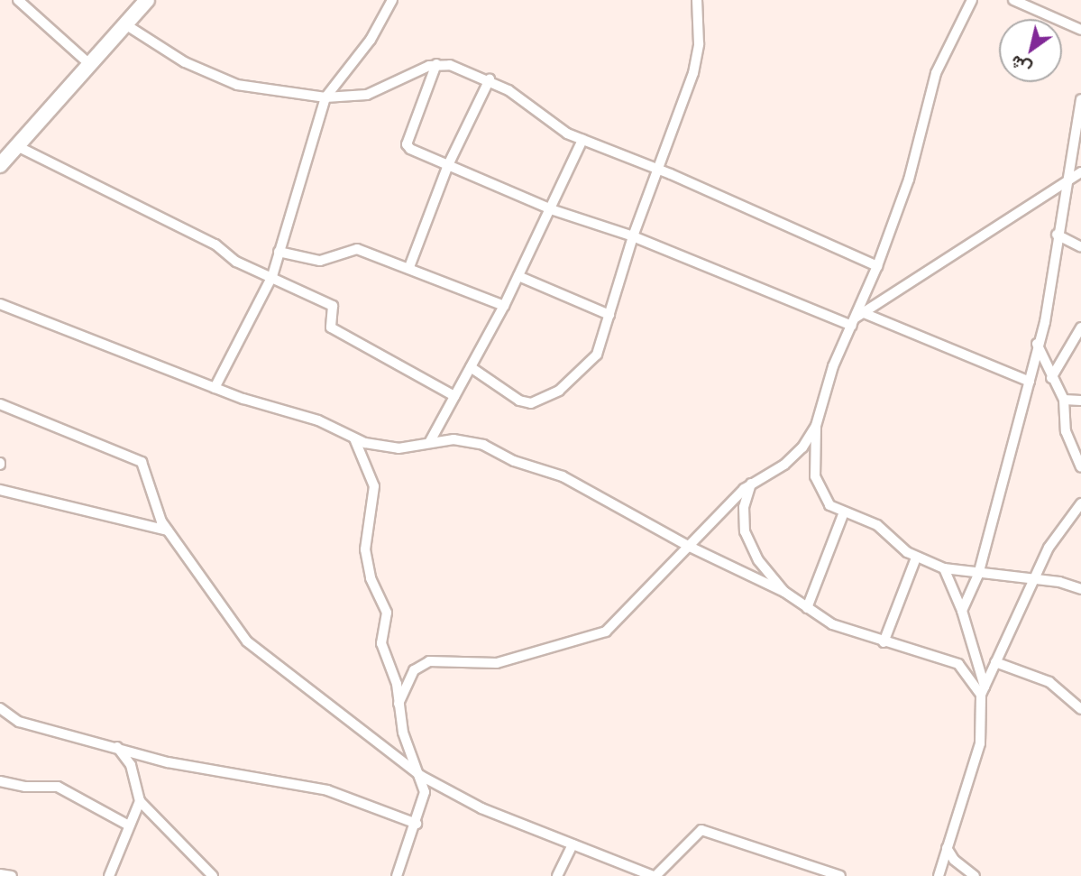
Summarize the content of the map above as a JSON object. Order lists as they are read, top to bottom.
{
  "north": "bottom left"
}
